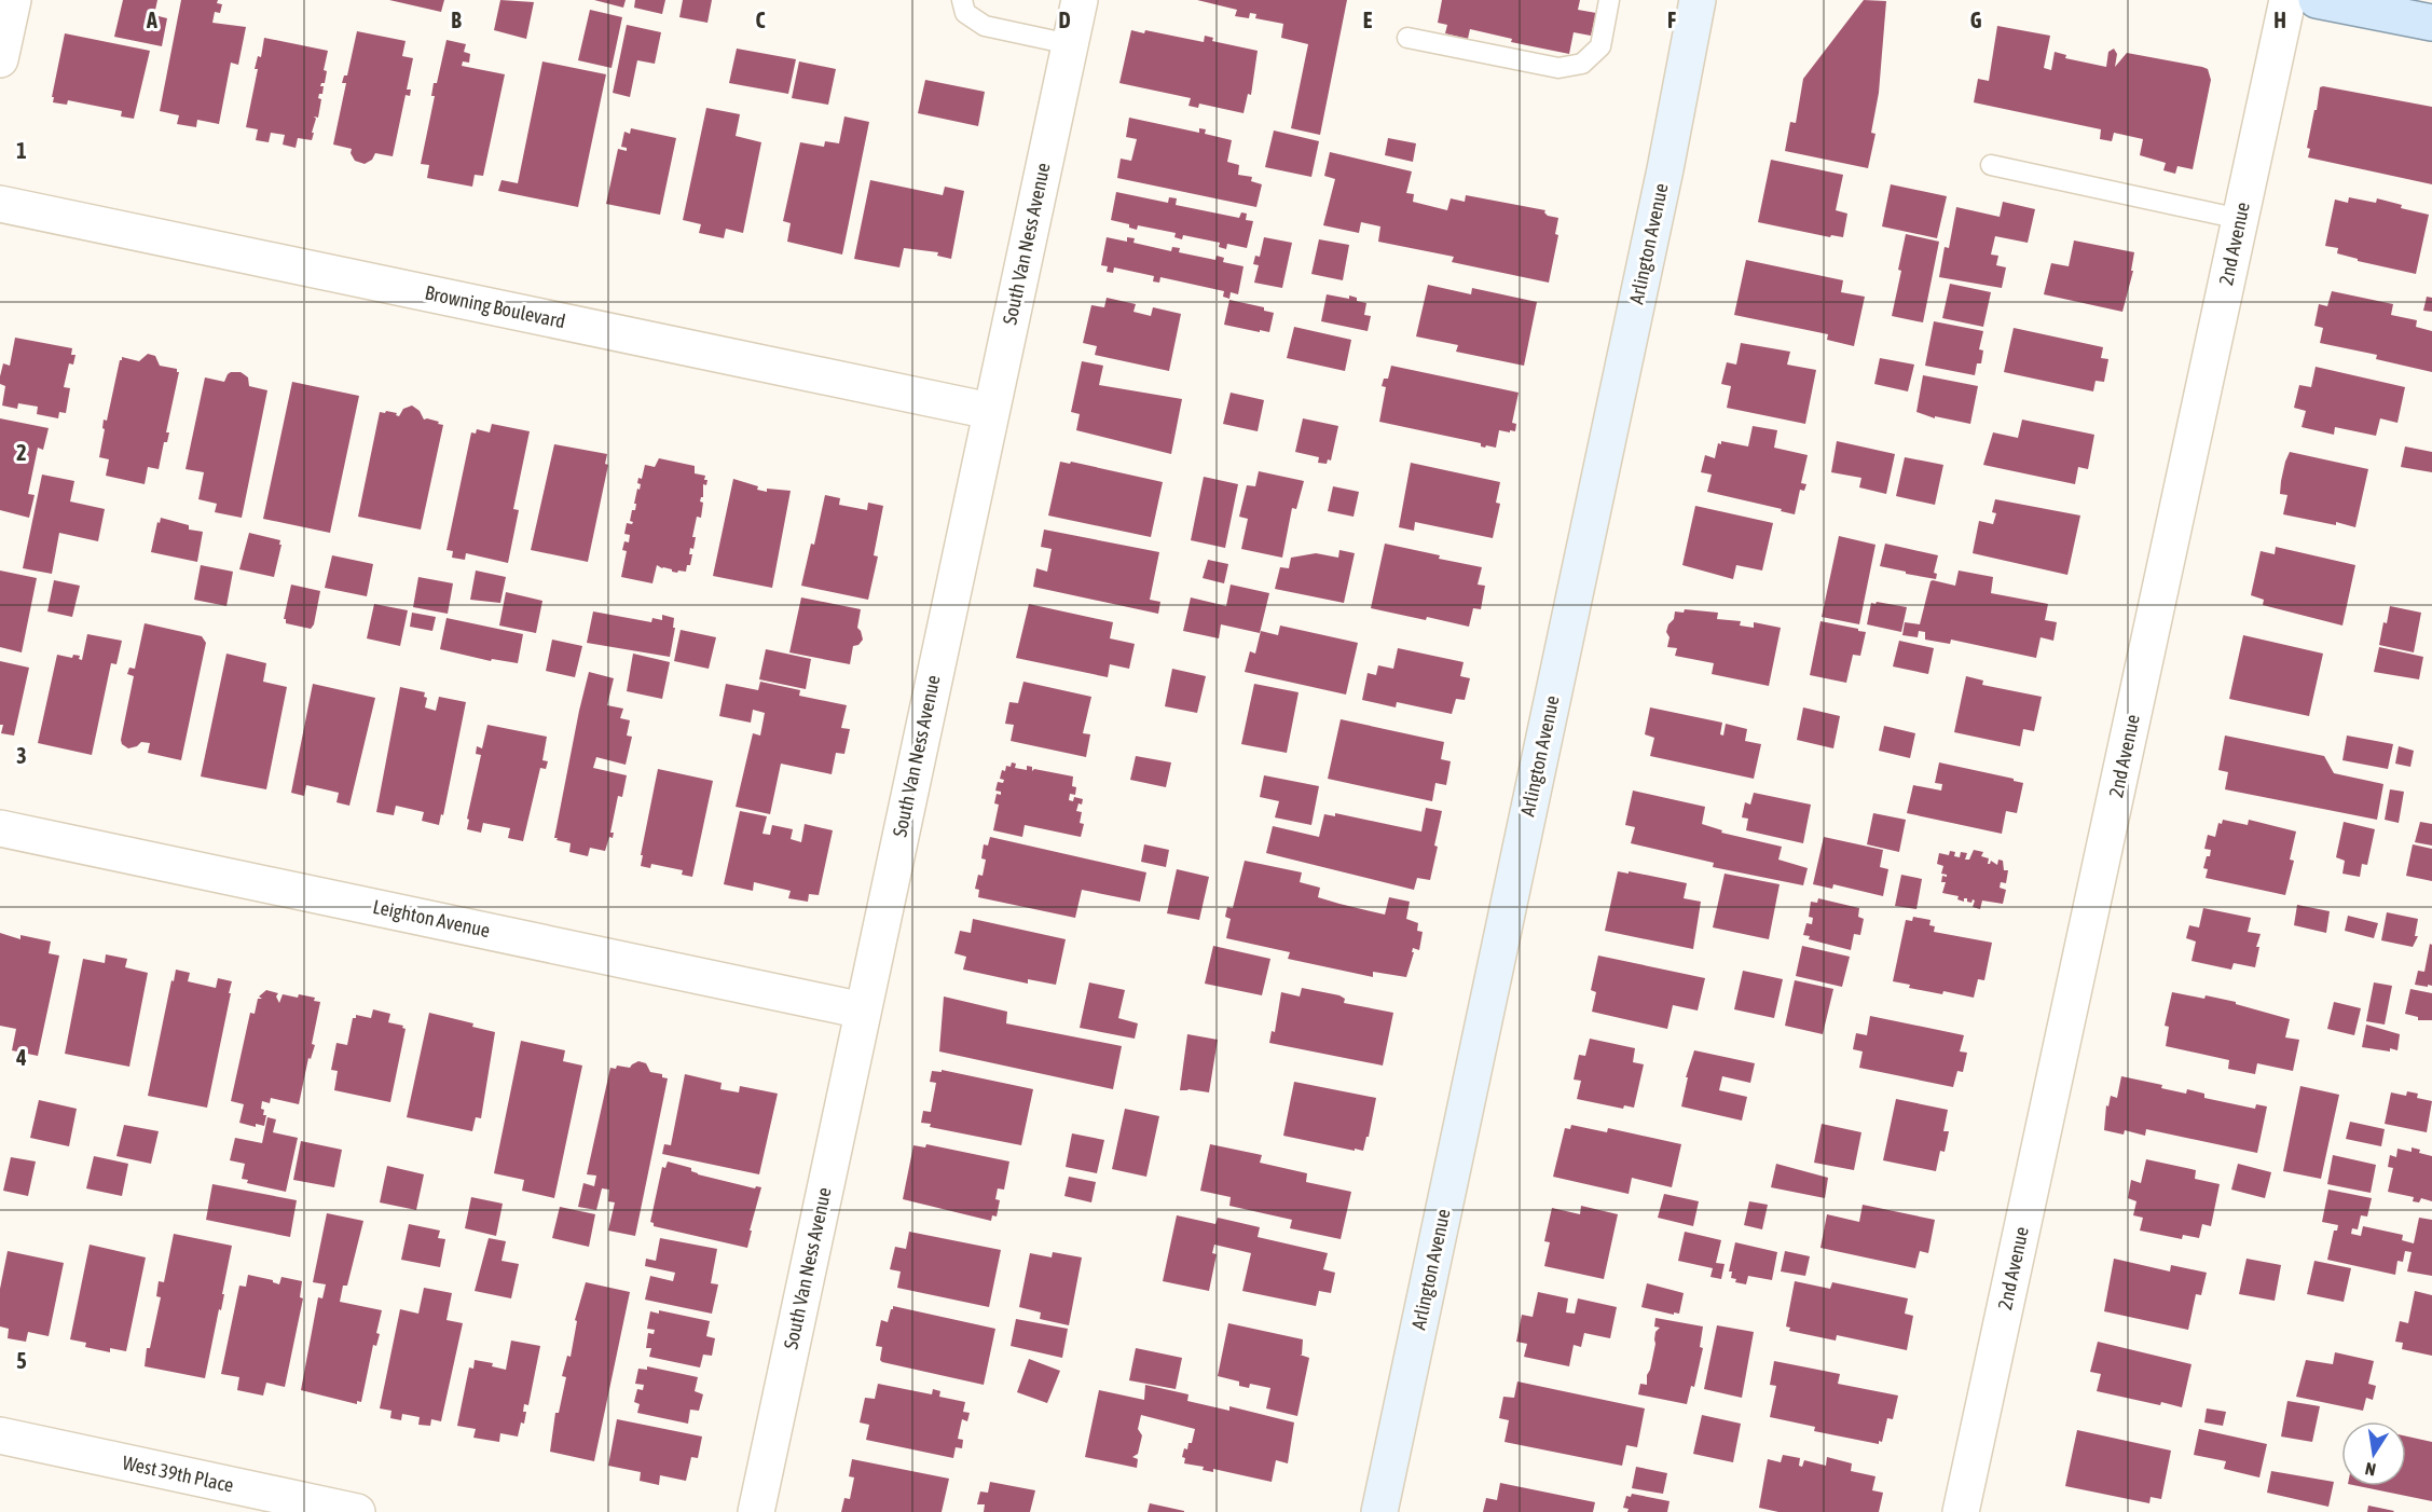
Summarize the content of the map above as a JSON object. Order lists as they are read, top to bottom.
{
  "streets": {
    "main road": ["Arlington Avenue"],
    "street": [
      "South Van Ness Avenue",
      "2nd Avenue",
      "Browning Boulevard",
      "Leighton Avenue",
      "West 39th Place"
    ]
  },
  "crossings": [
    ["South Van Ness Avenue", "Browning Boulevard"],
    ["South Van Ness Avenue", "Leighton Avenue"]
  ],
  "north": "bottom",
  "grid": {
    "columns": [
      "A",
      "B",
      "C",
      "D",
      "E",
      "F",
      "G",
      "H"
    ],
    "rows": [
      "1",
      "2",
      "3",
      "4",
      "5"
    ]
  }
}
